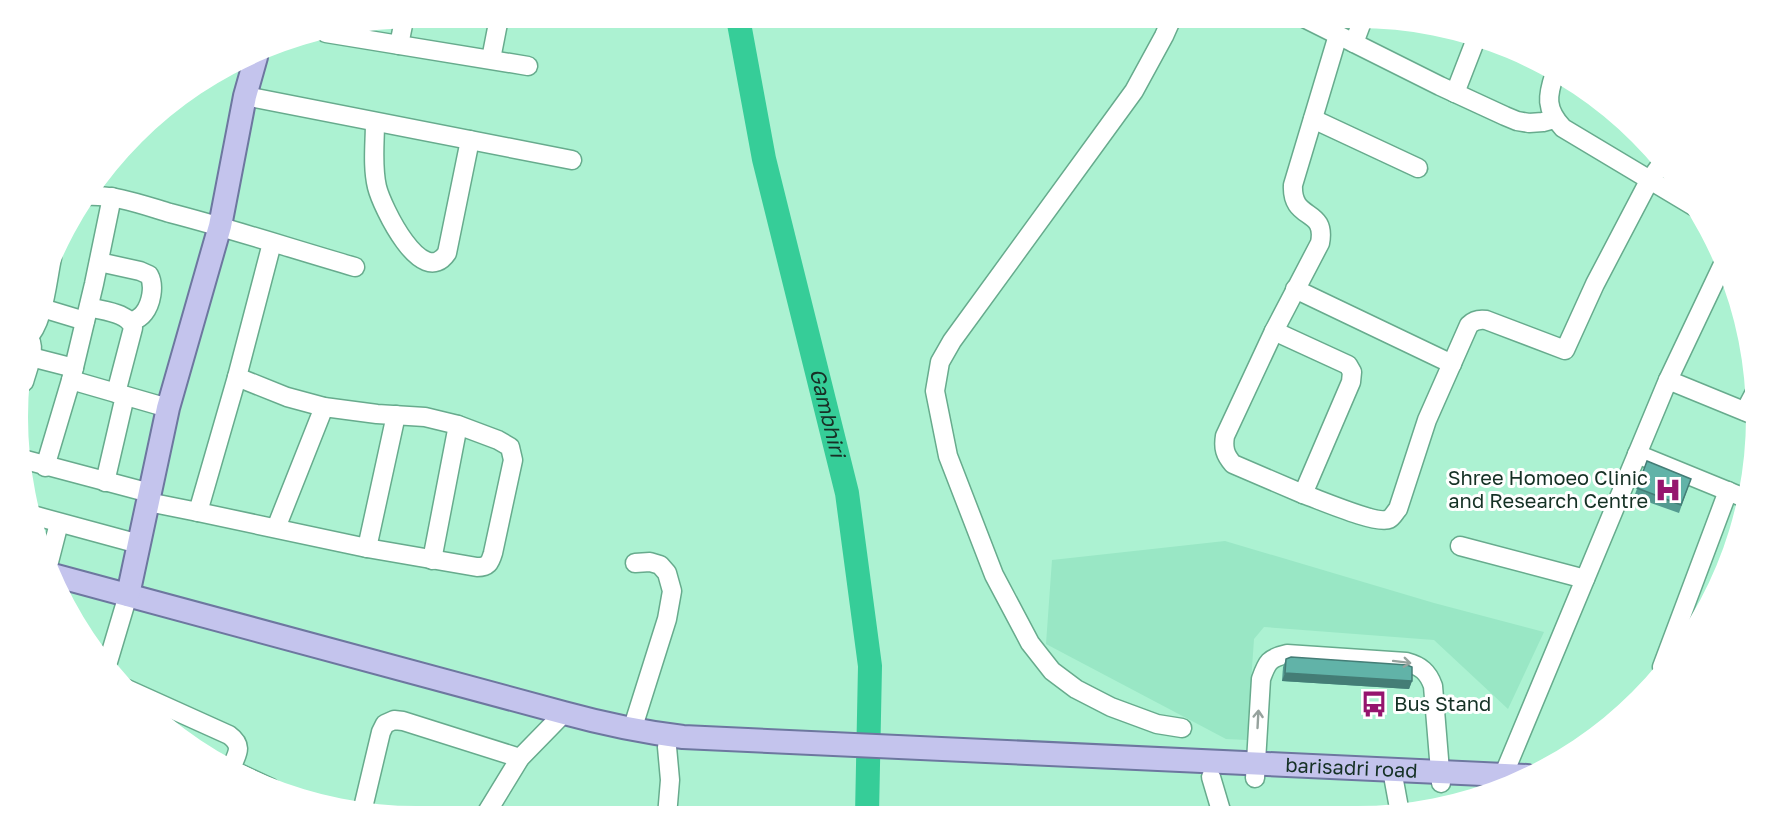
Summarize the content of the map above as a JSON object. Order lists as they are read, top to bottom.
{
  "streets": {
    "main road": ["barisadri road"]
  },
  "water": ["Gambhiri"],
  "places": {
    "hospital": ["Shree Homoeo Clinic and Research Centre"],
    "bus stop": ["Bus Stand"]
  }
}
